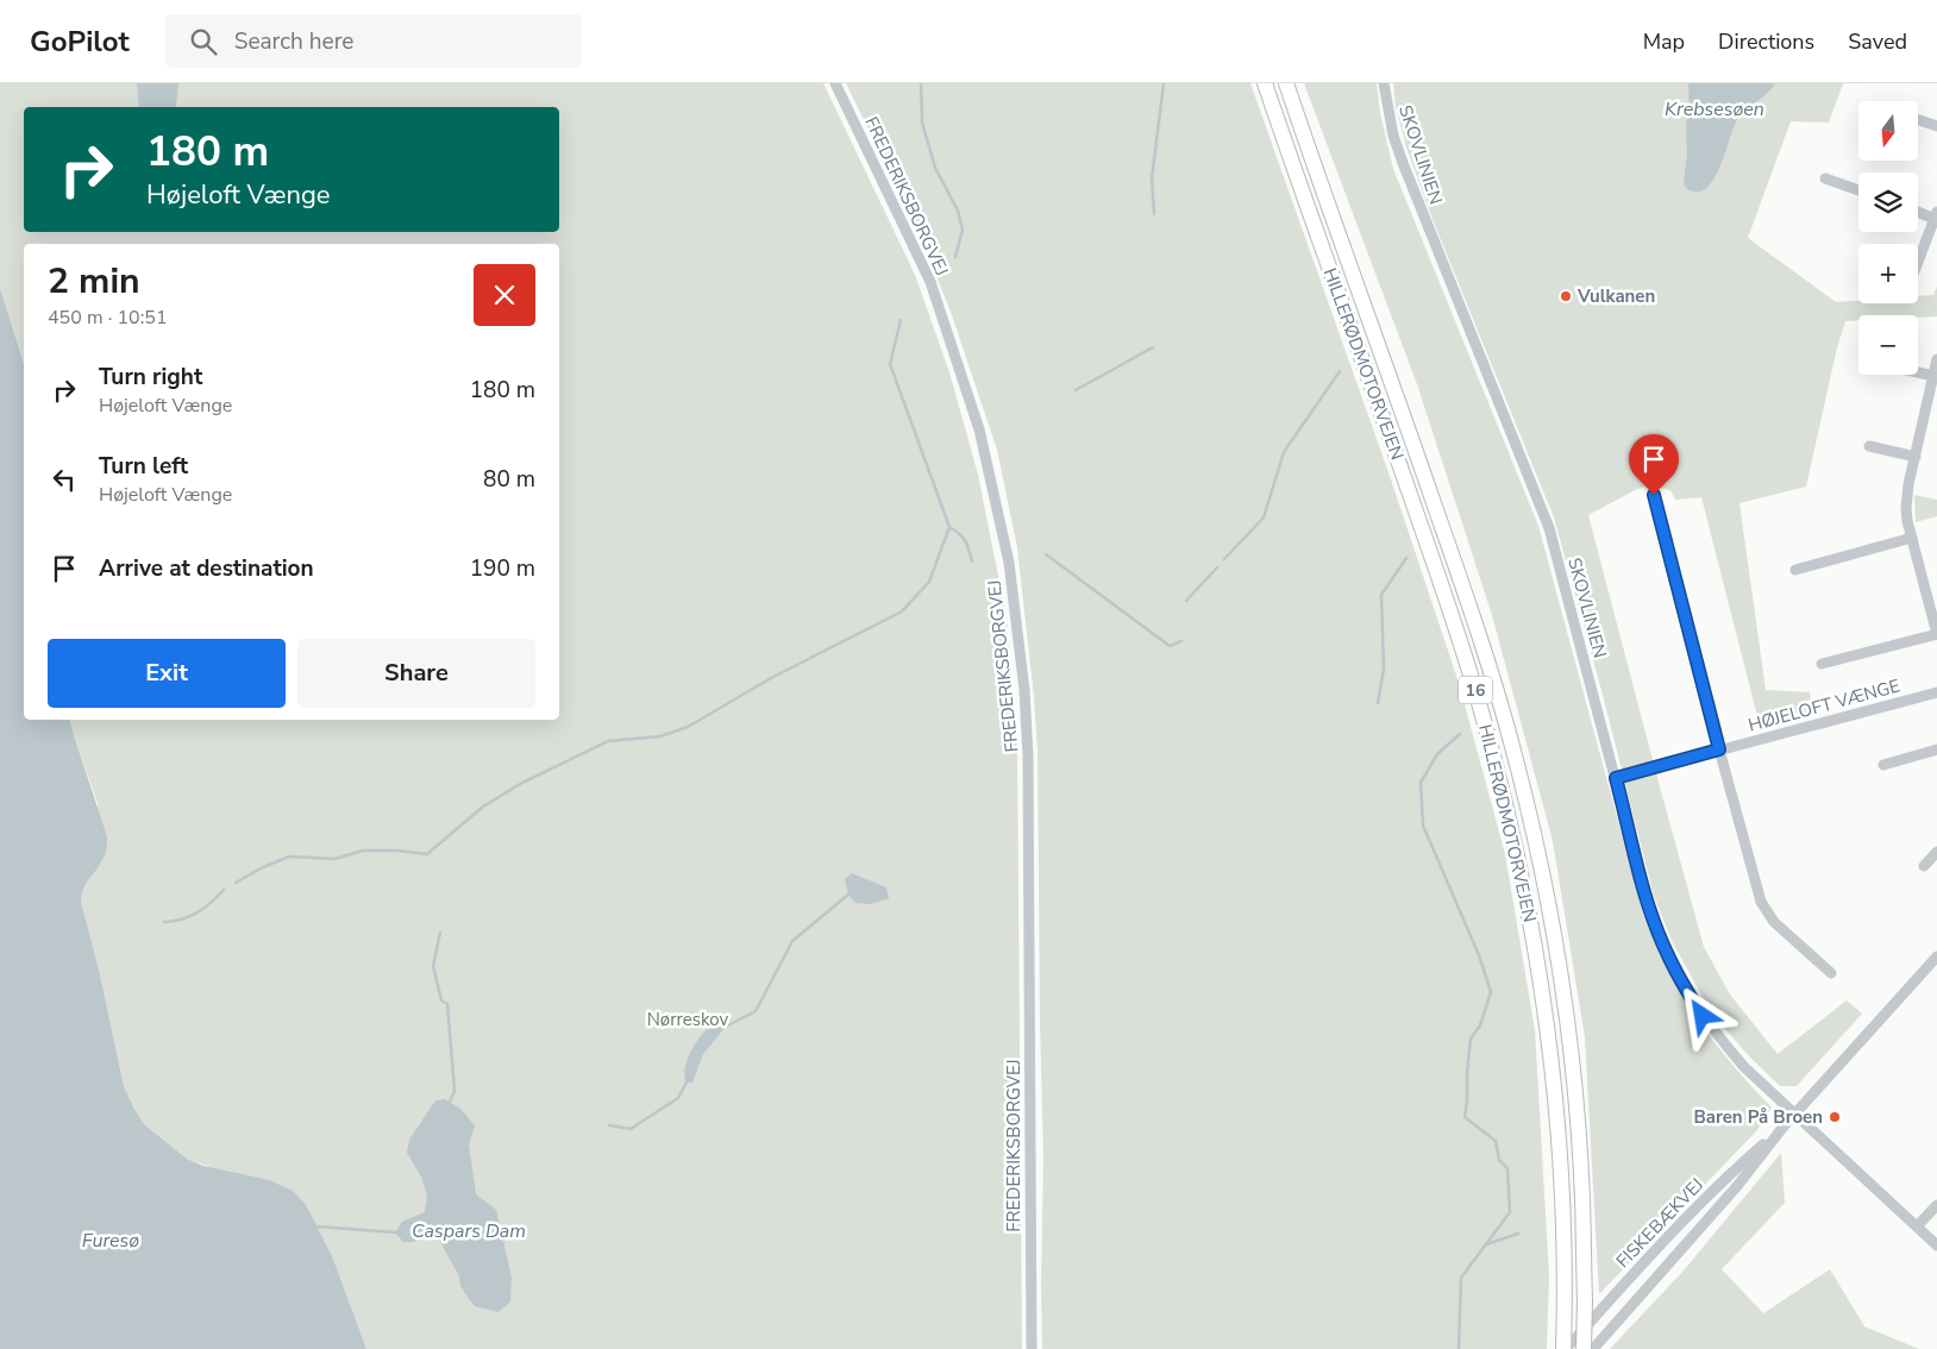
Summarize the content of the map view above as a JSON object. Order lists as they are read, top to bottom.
{
  "streets": {
    "highway": ["HILLERØDMOTORVEJEN", "16"],
    "street": [
      "SKOVLINIEN",
      "FREDERIKSBORGVEJ",
      "HØJELOFT VÆNGE",
      "FISKEBÆKVEJ"
    ]
  },
  "crossings": [
    ["SKOVLINIEN", "HØJELOFT VÆNGE"],
    ["SKOVLINIEN", "FISKEBÆKVEJ"],
    ["HILLERØDMOTORVEJEN", "FISKEBÆKVEJ"]
  ],
  "water": ["Krebsesøen", "Caspars Dam", "Furesø"],
  "parks": ["Nørreskov"],
  "places": ["Vulkanen", "Baren På Broen"],
  "north": "bottom",
  "page": {
    "header": "GoPilot",
    "search": "Search here",
    "nav": ["Map", "Directions", "Saved"],
    "map_buttons": ["+", "−"],
    "turn": ["180 m", "Højeloft Vænge"],
    "heading": ["2 min", "450 m · 10:51"],
    "list": [
      {
        "name": "Turn right",
        "note": "Højeloft Vænge",
        "value": "180 m"
      },
      {
        "name": "Turn left",
        "note": "Højeloft Vænge",
        "value": "80 m"
      },
      {
        "name": "Arrive at destination",
        "value": "190 m"
      }
    ],
    "buttons": ["Exit", "Share"]
  }
}
